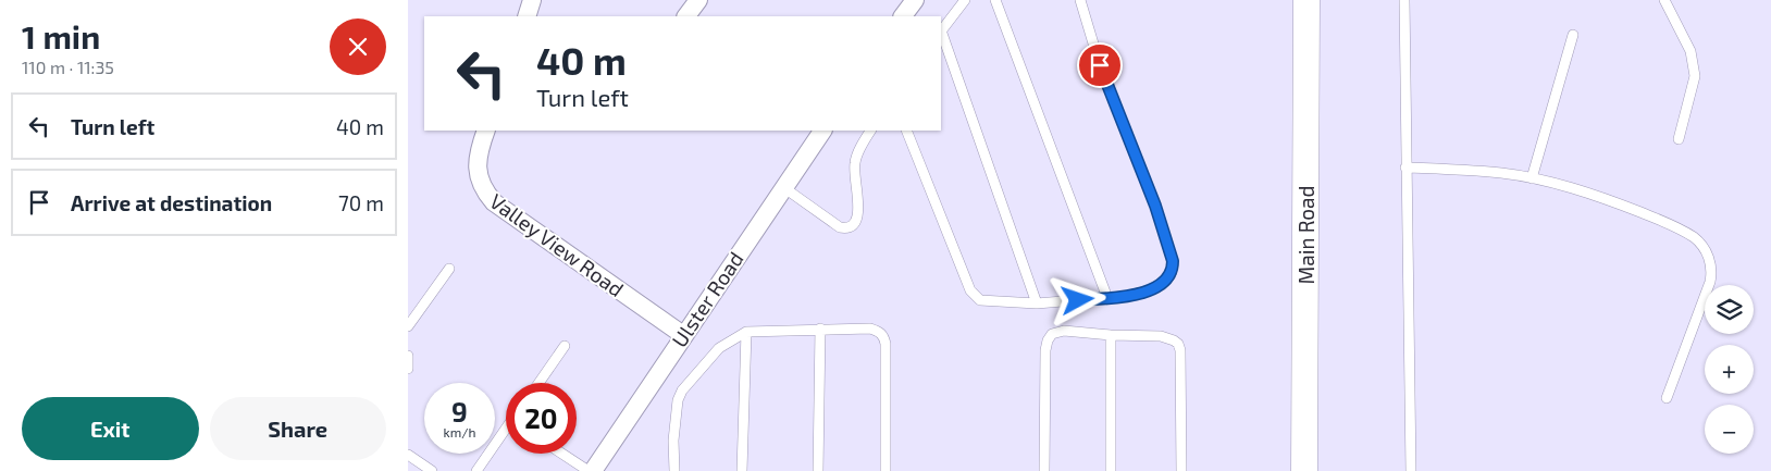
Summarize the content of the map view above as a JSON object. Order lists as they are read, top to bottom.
{
  "streets": {
    "main road": ["Main Road"],
    "street": ["Valley View Road", "Ulster Road"]
  },
  "crossings": [
    ["Valley View Road", "Ulster Road"]
  ],
  "page": {
    "heading": ["1 min", "110 m · 11:35"],
    "turn": ["40 m", "Turn left"],
    "list": [
      {
        "name": "Turn left",
        "value": "40 m"
      },
      {
        "name": "Arrive at destination",
        "value": "70 m"
      }
    ],
    "map_buttons": ["+", "−"],
    "speed": "9 km/h",
    "limit": "20",
    "buttons": ["Exit", "Share"]
  }
}
